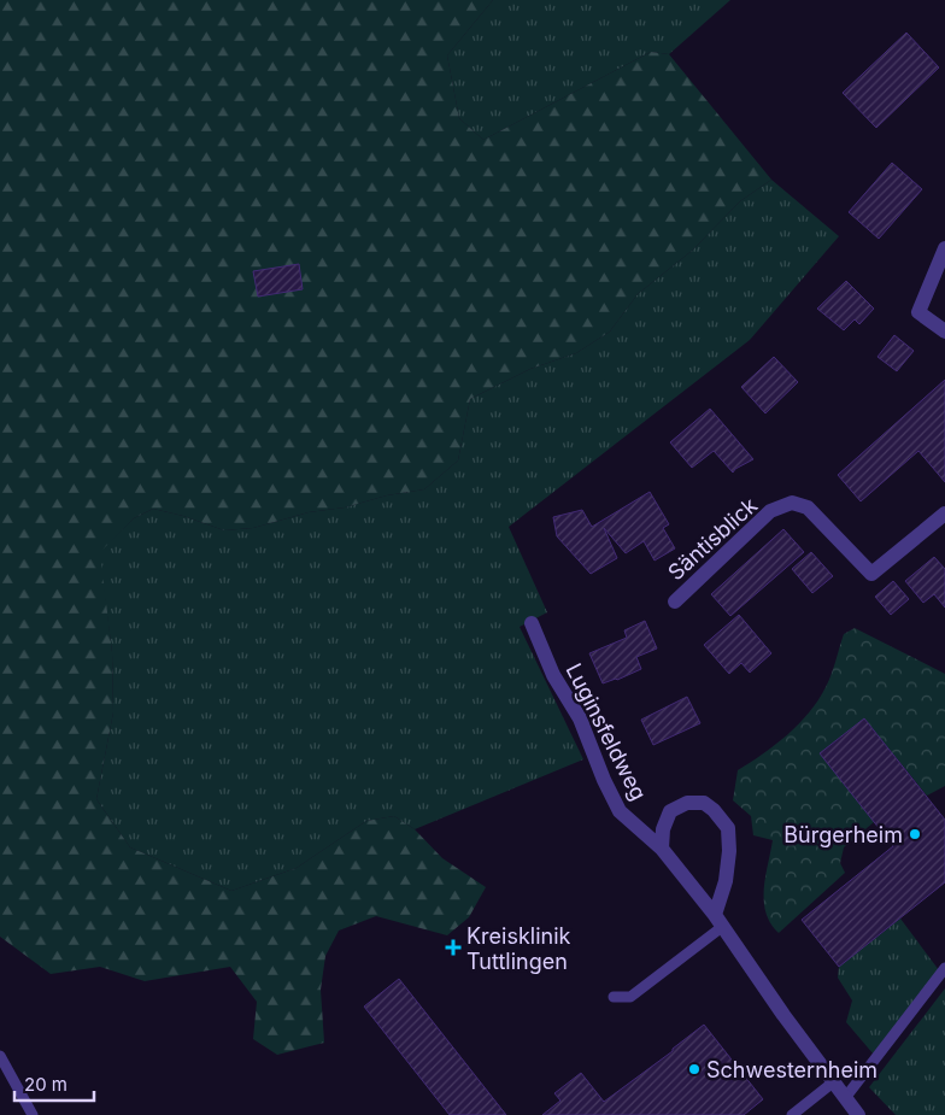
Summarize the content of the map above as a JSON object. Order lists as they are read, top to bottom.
{
  "streets": {
    "street": ["Säntisblick", "Luginsfeldweg"]
  },
  "places": {
    "other": ["Bürgerheim", "Schwesternheim"],
    "health": ["Kreisklinik Tuttlingen"]
  },
  "scale_bar": "20 m"
}
